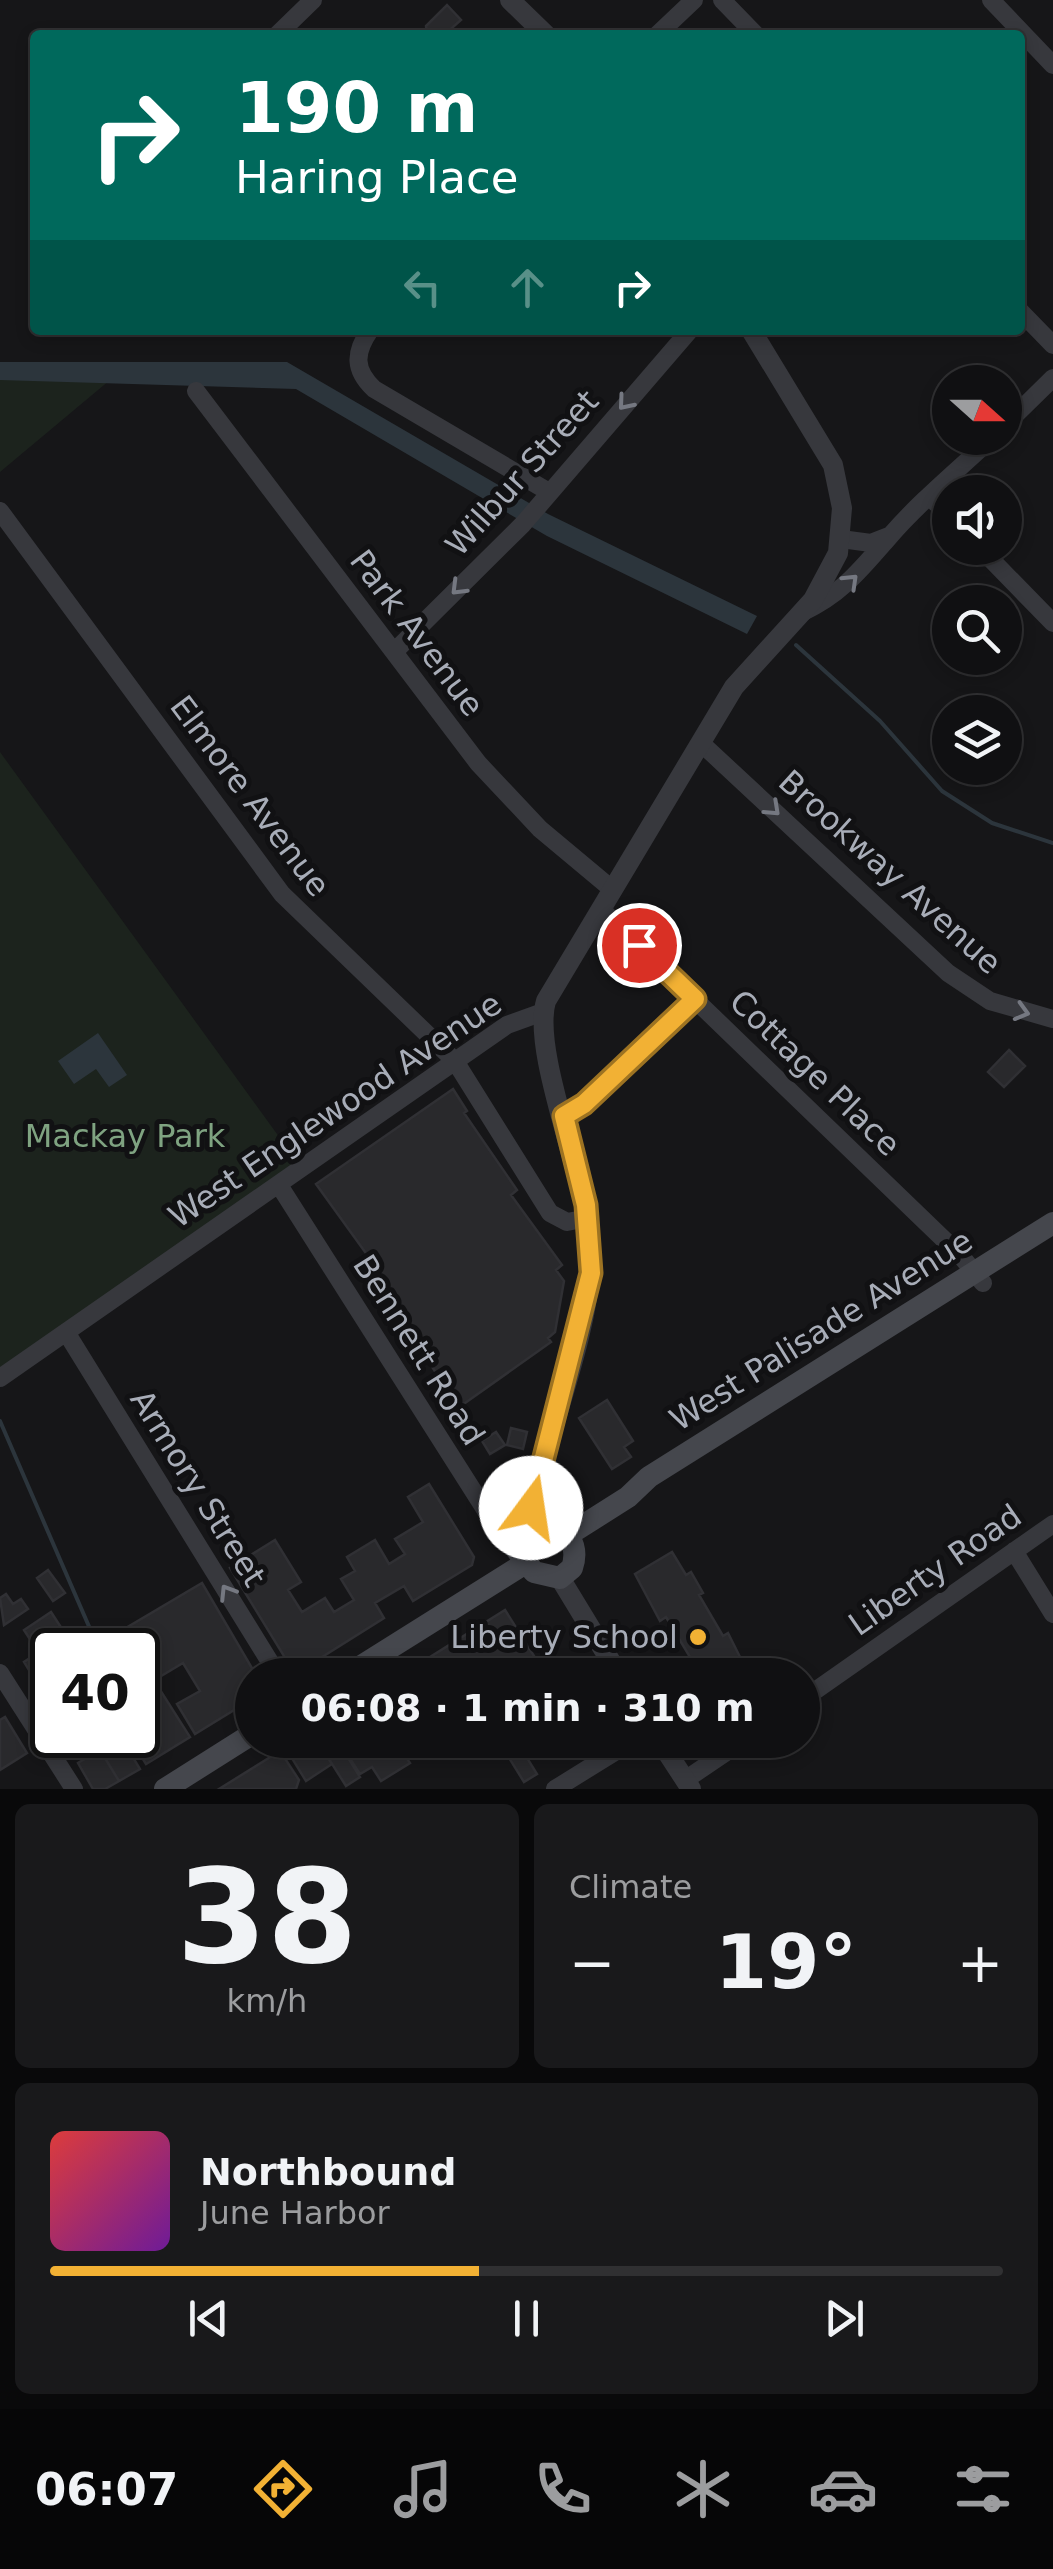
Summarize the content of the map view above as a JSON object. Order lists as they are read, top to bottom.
{
  "streets": {
    "main road": ["West Palisade Avenue"],
    "street": [
      "Wilbur Street",
      "Park Avenue",
      "Elmore Avenue",
      "Brookway Avenue",
      "Cottage Place",
      "West Englewood Avenue",
      "Bennett Road",
      "Armory Street",
      "Liberty Road"
    ]
  },
  "crossings": [
    ["Wilbur Street", "Park Avenue"],
    ["Park Avenue", "West Englewood Avenue"],
    ["Elmore Avenue", "West Englewood Avenue"],
    ["Brookway Avenue", "West Englewood Avenue"],
    ["Cottage Place", "West Englewood Avenue"],
    ["Cottage Place", "West Palisade Avenue"],
    ["West Englewood Avenue", "Bennett Road"],
    ["West Englewood Avenue", "Armory Street"],
    ["West Palisade Avenue", "Bennett Road"]
  ],
  "one_way": ["Wilbur Street", "Brookway Avenue", "Armory Street"],
  "parks": ["Mackay Park"],
  "places": ["Liberty School"],
  "north": "right",
  "page": {
    "turn": ["190 m", "Haring Place"],
    "limit": "40",
    "trip": "06:08 · 1 min · 310 m",
    "tile": [
      ["38", "km/h"],
      "Climate"
    ],
    "heat": ["−", "19°", "+"],
    "song": ["Northbound", "June Harbor"],
    "tabs": "06:07"
  }
}
